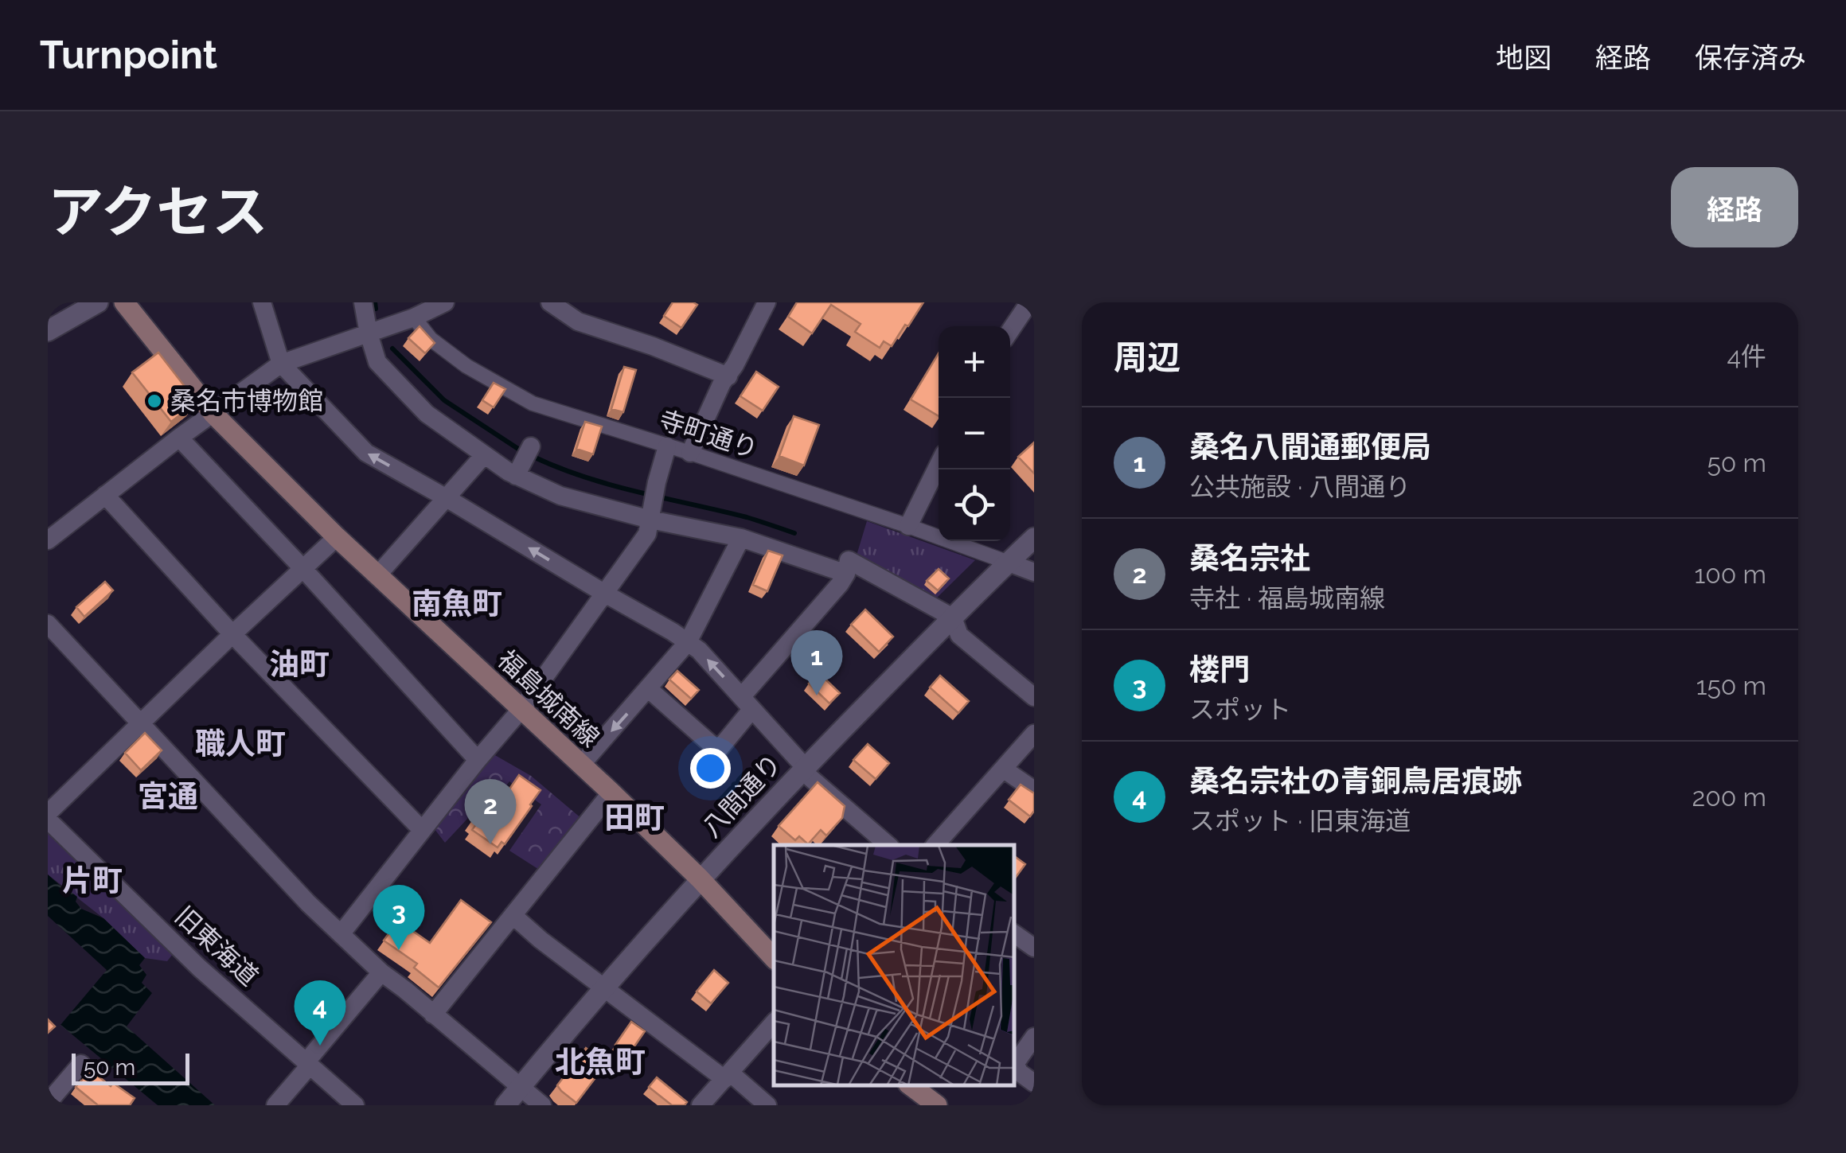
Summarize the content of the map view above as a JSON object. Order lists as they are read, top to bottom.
{
  "streets": {
    "main road": ["福島城南線"],
    "street": ["寺町通り", "八間通り", "旧東海道"]
  },
  "crossings": [
    ["寺町通り", "八間通り"],
    ["福島城南線", "八間通り"]
  ],
  "districts": [
    "南魚町",
    "油町",
    "職人町",
    "宮通",
    "田町",
    "片町",
    "北魚町"
  ],
  "places": ["桑名市博物館"],
  "scale_bar": "50 m",
  "page": {
    "header": "Turnpoint",
    "nav": ["地図", "経路", "保存済み"],
    "title": "アクセス",
    "buttons": "経路",
    "heading": ["周辺", "4件"],
    "map_buttons": ["+", "−"],
    "list": [
      {
        "mark": "1",
        "name": "桑名八間通郵便局",
        "note": "公共施設 · 八間通り",
        "value": "50 m"
      },
      {
        "mark": "2",
        "name": "桑名宗社",
        "note": "寺社 · 福島城南線",
        "value": "100 m"
      },
      {
        "mark": "3",
        "name": "楼門",
        "note": "スポット",
        "value": "150 m"
      },
      {
        "mark": "4",
        "name": "桑名宗社の青銅鳥居痕跡",
        "note": "スポット · 旧東海道",
        "value": "200 m"
      }
    ],
    "pins": [
      "1",
      "2",
      "3",
      "4"
    ],
    "scale": "50 m"
  }
}
